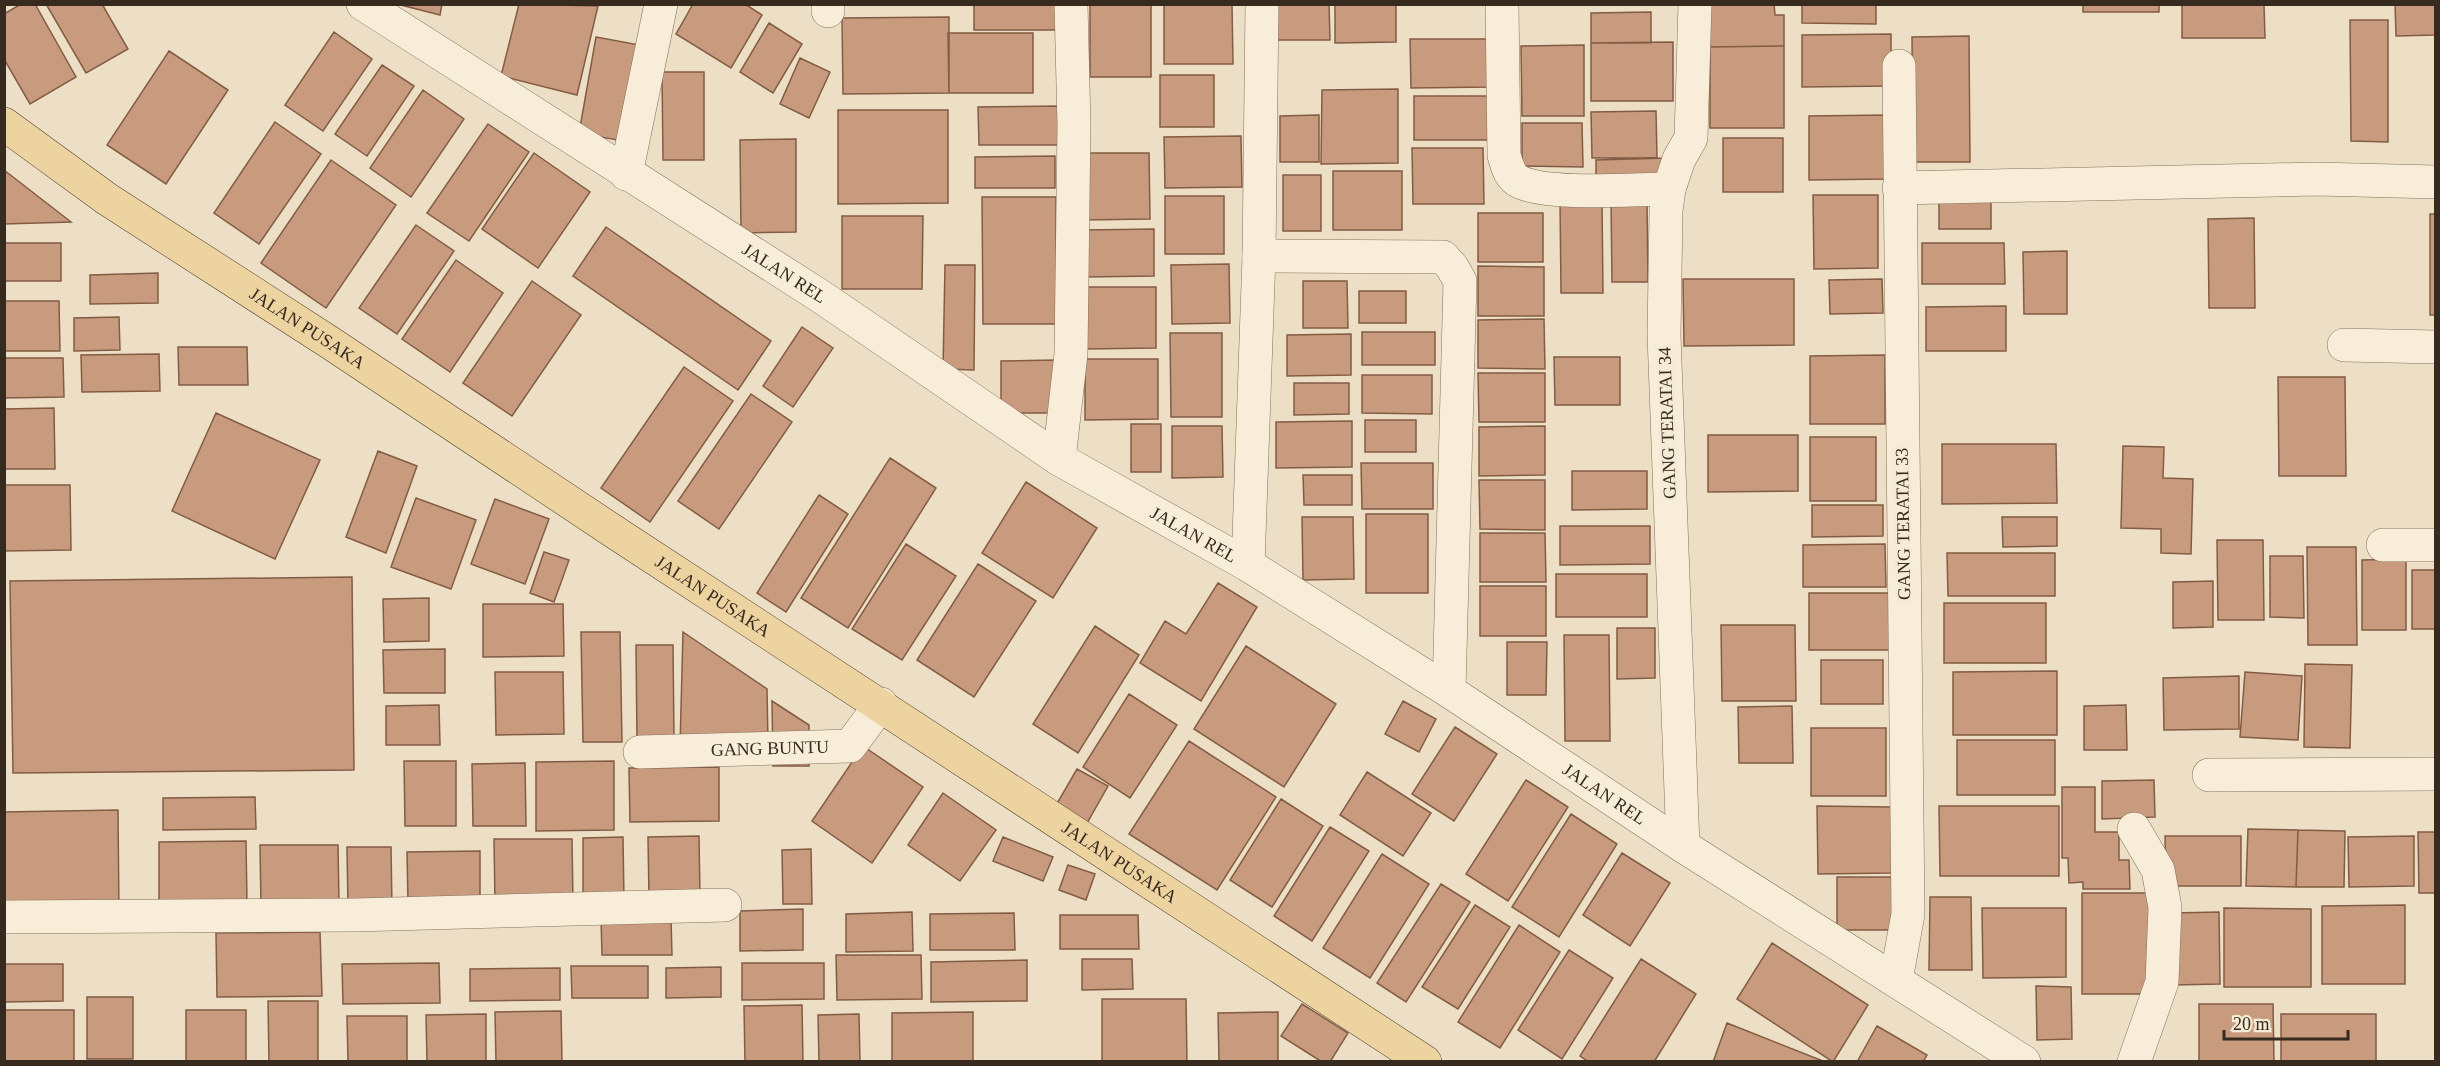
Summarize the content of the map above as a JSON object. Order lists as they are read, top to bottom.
{
  "streets": {
    "main road": ["JALAN PUSAKA"],
    "street": [
      "JALAN REL",
      "GANG TERATAI 34",
      "GANG TERATAI 33",
      "GANG BUNTU"
    ]
  },
  "crossings": [
    ["JALAN REL", "GANG TERATAI 34"],
    ["JALAN REL", "GANG TERATAI 33"],
    ["JALAN PUSAKA", "GANG BUNTU"]
  ],
  "scale_bar": "20 m"
}
